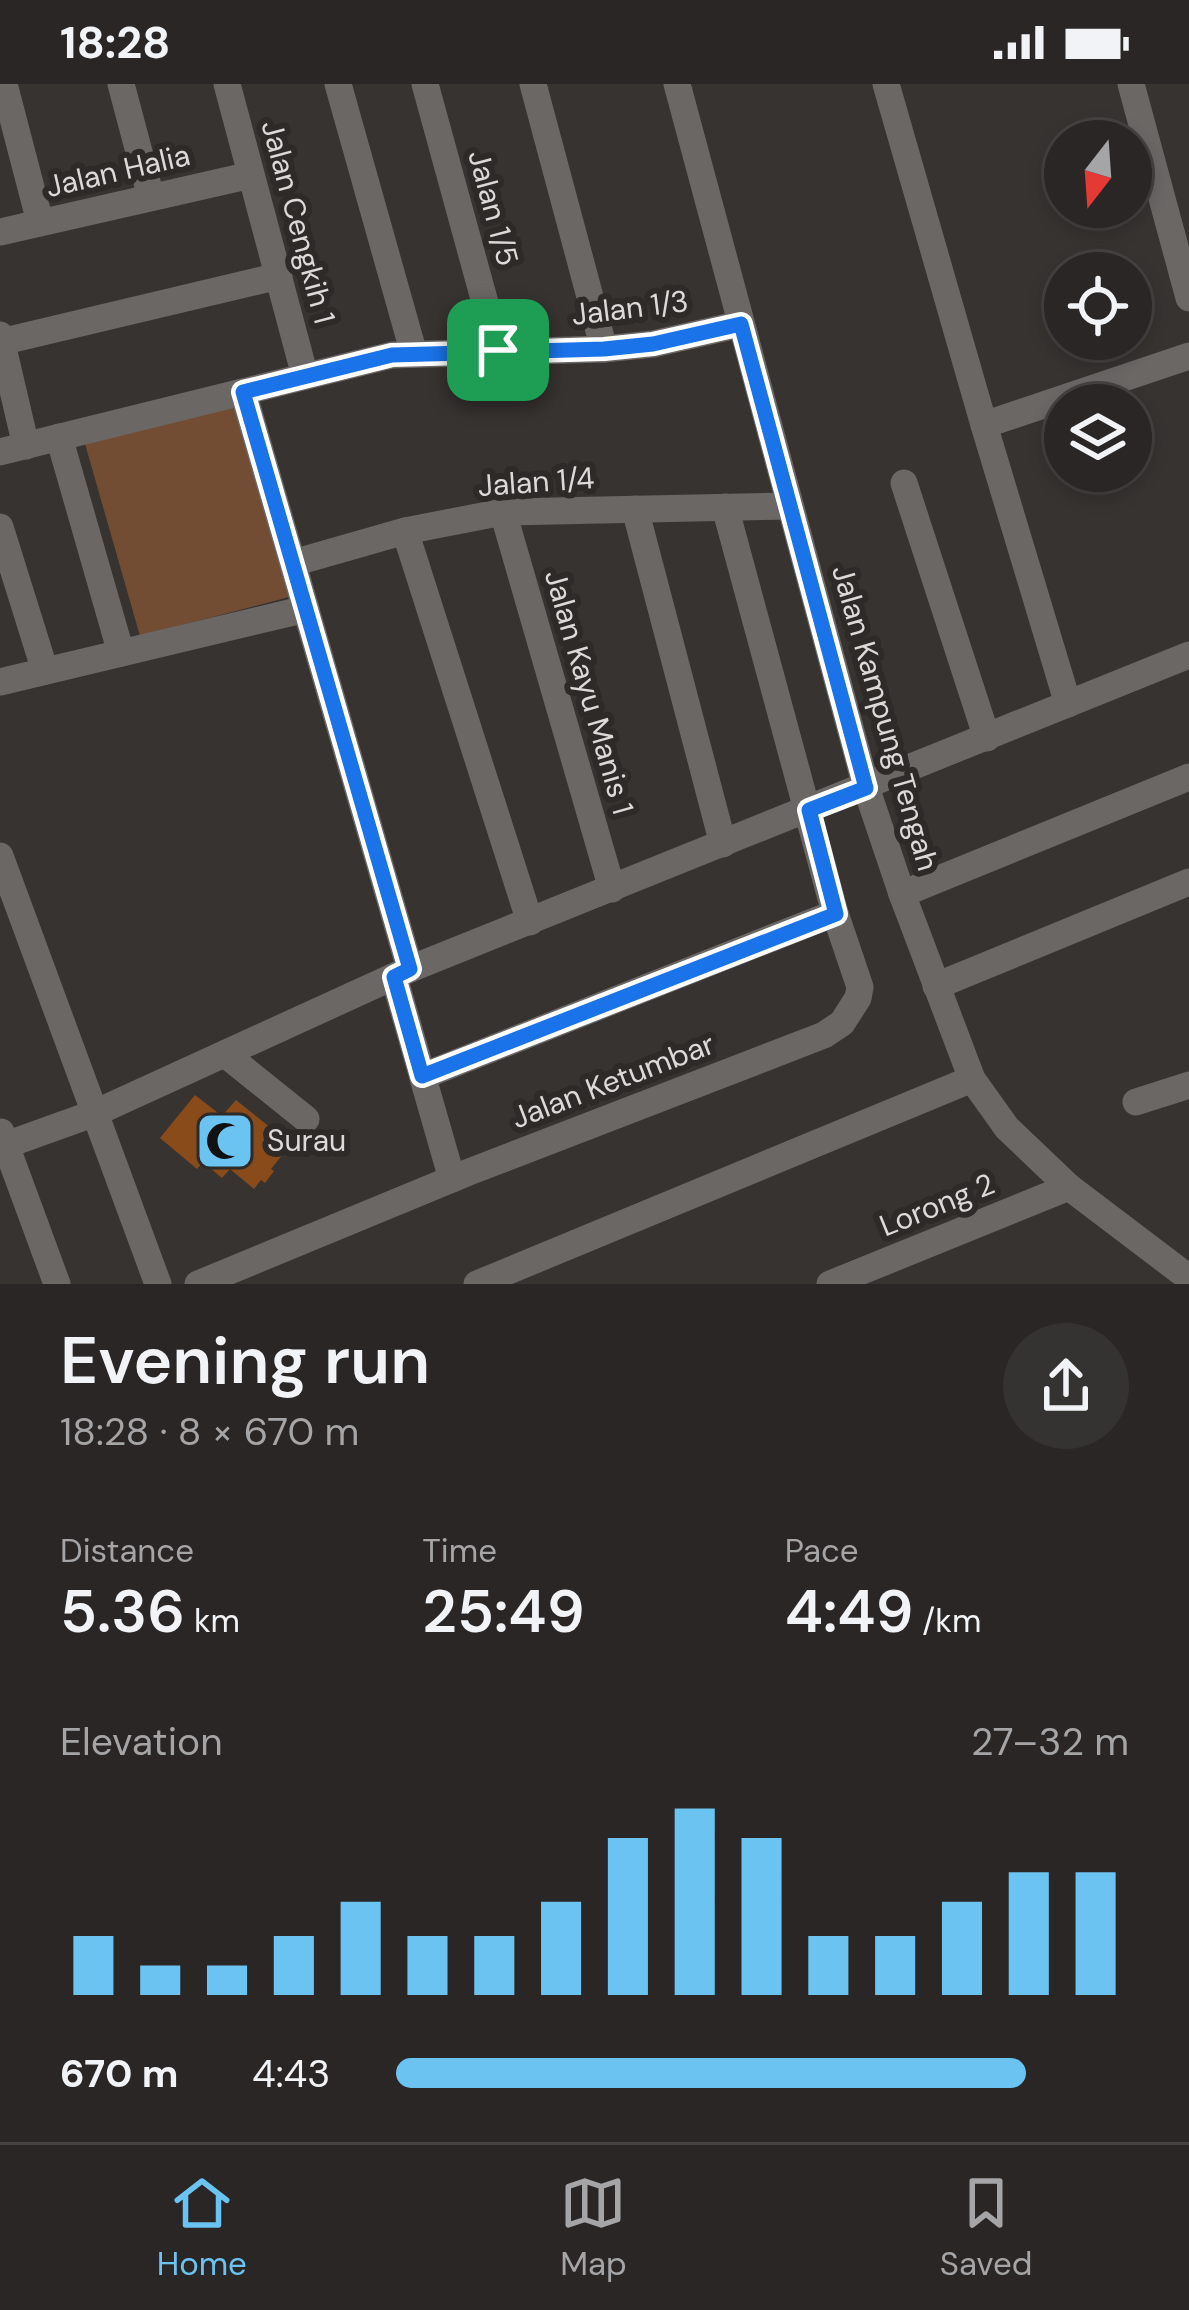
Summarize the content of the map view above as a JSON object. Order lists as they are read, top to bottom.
{
  "streets": {
    "street": [
      "Jalan Halia",
      "Jalan 1/5",
      "Jalan Cengkih 1",
      "Jalan 1/3",
      "Jalan 1/4",
      "Jalan Kayu Manis 1",
      "Jalan Kampung Tengah",
      "Jalan Ketumbar",
      "Lorong 2"
    ]
  },
  "crossings": [
    ["Jalan Halia", "Jalan Cengkih 1"],
    ["Jalan 1/5", "Jalan 1/3"],
    ["Jalan Cengkih 1", "Jalan 1/3"],
    ["Jalan 1/3", "Jalan Kampung Tengah"],
    ["Jalan 1/4", "Jalan Kayu Manis 1"],
    ["Jalan 1/4", "Jalan Kampung Tengah"],
    ["Jalan 1/4", "Jalan Ketumbar"],
    ["Jalan Kampung Tengah", "Lorong 2"]
  ],
  "places": {
    "mosque": ["Surau"]
  },
  "north": "bottom",
  "page": {
    "status": "18:28",
    "heading": ["Evening run", "18:28 · 8 × 670 m"],
    "stats": [
      ["Distance", "5.36 km"],
      ["Time", "25:49"],
      ["Pace", "4:49 /km"]
    ],
    "chart": ["Elevation", "27–32 m"],
    "list": [
      {
        "name": "670 m",
        "note": "4:43"
      }
    ],
    "tabs": ["Home", "Map", "Saved"]
  }
}
